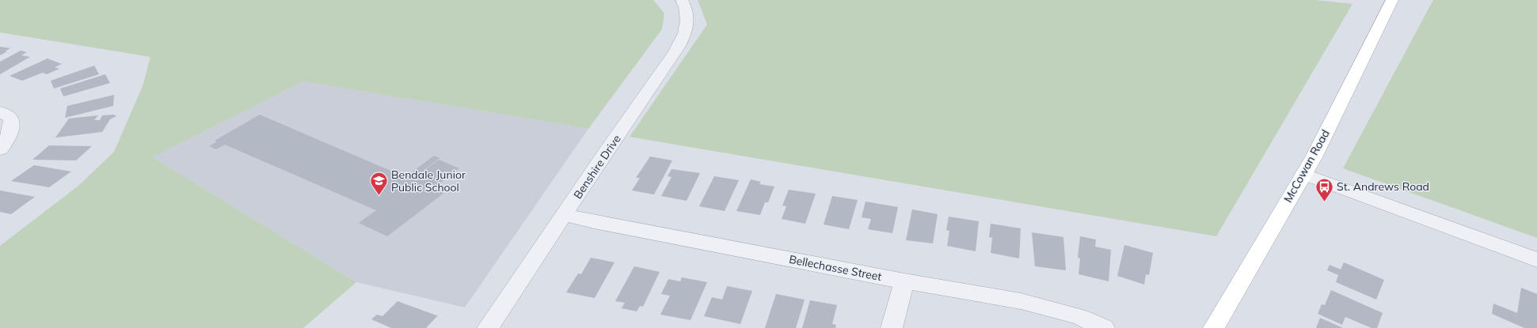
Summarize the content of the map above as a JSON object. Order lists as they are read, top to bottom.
{
  "streets": {
    "main road": ["McCowan Road"],
    "street": ["Benshire Drive", "Bellechasse Street"]
  },
  "crossings": [
    ["Benshire Drive", "Bellechasse Street"]
  ],
  "places": {
    "school or university": ["Bendale Junior Public School"],
    "bus stop": ["St. Andrews Road"]
  }
}
